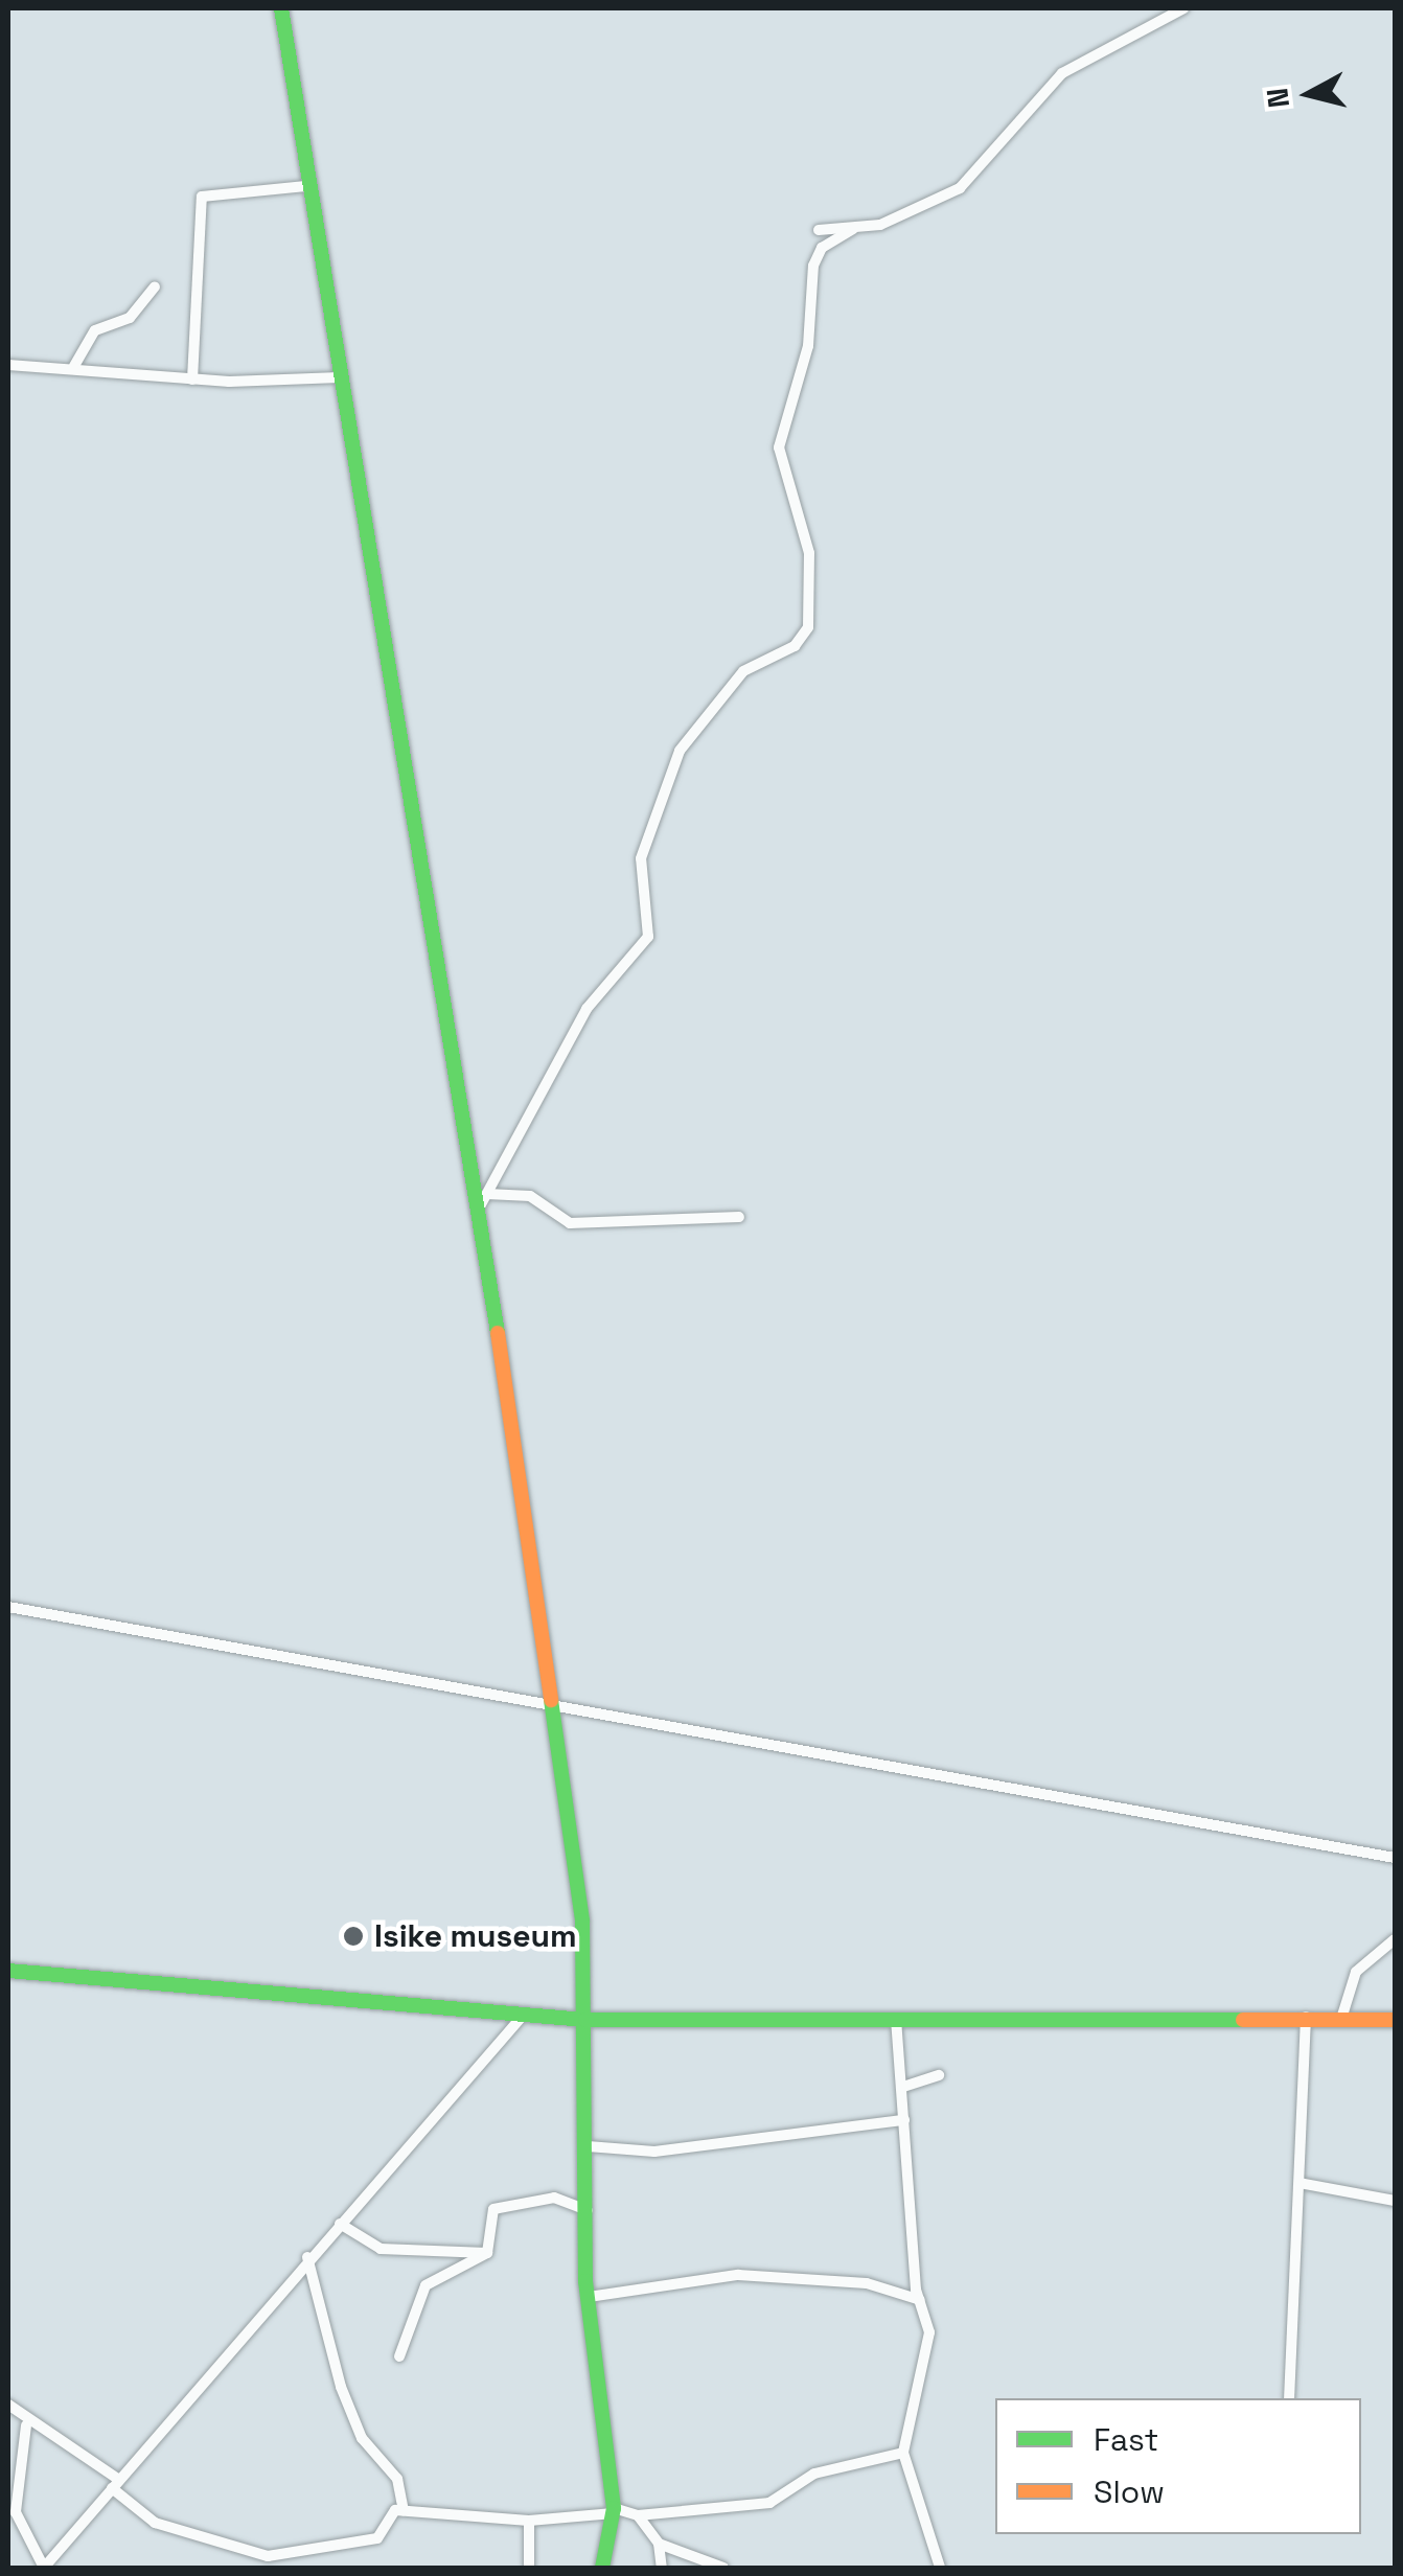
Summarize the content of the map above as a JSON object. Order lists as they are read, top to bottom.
{
  "places": ["Isike museum"],
  "legend": ["Fast", "Slow"],
  "north": "left"
}
